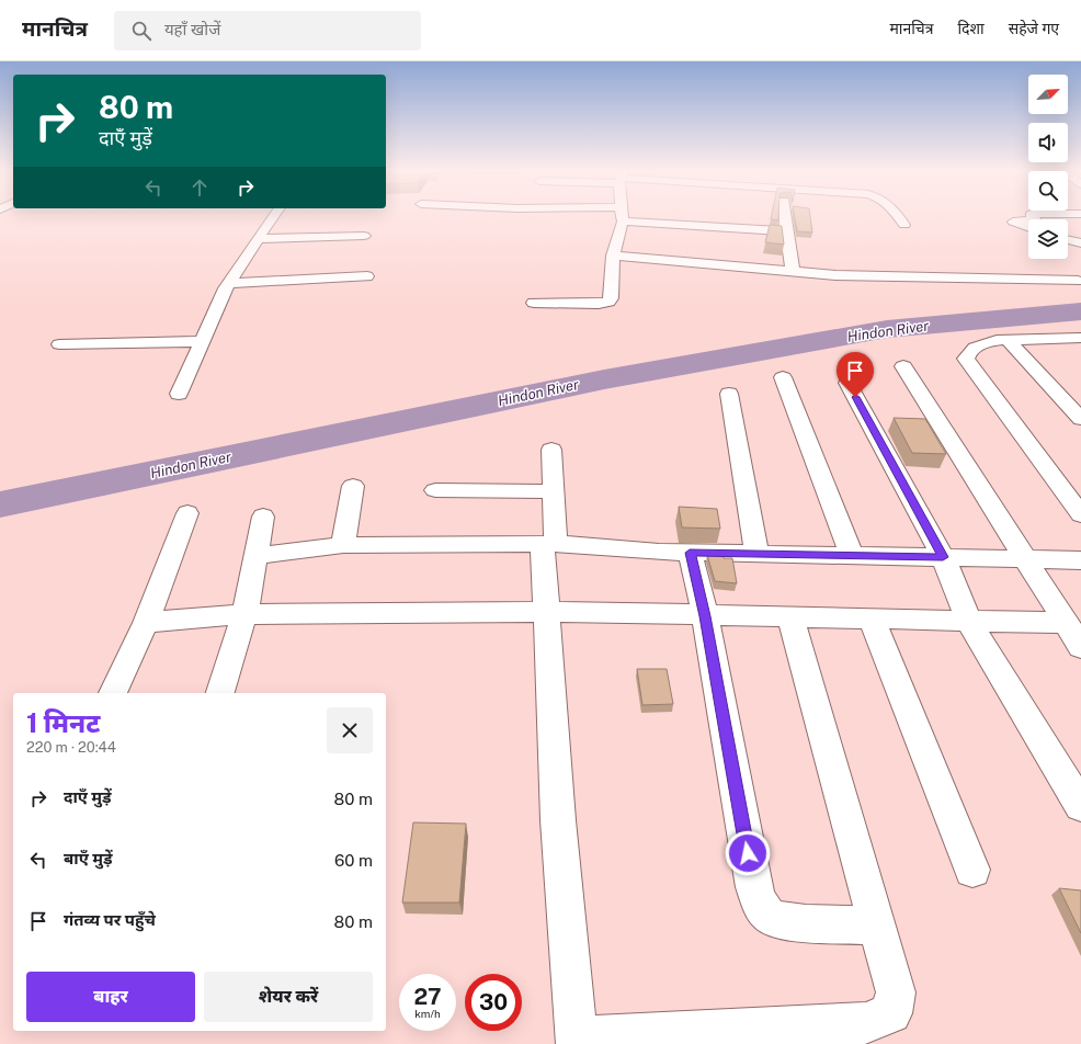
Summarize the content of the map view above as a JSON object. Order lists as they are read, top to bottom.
{
  "water": ["Hindon River"],
  "north": "top right",
  "page": {
    "header": "मानचित्र",
    "search": "यहाँ खोजें",
    "nav": ["मानचित्र", "दिशा", "सहेजे गए"],
    "turn": ["80 m", "दाएँ मुड़ें"],
    "heading": ["1 मिनट", "220 m · 20:44"],
    "list": [
      {
        "name": "दाएँ मुड़ें",
        "value": "80 m"
      },
      {
        "name": "बाएँ मुड़ें",
        "value": "60 m"
      },
      {
        "name": "गंतव्य पर पहुँचे",
        "value": "80 m"
      }
    ],
    "buttons": ["बाहर", "शेयर करें"],
    "speed": "27 km/h",
    "limit": "30"
  }
}
